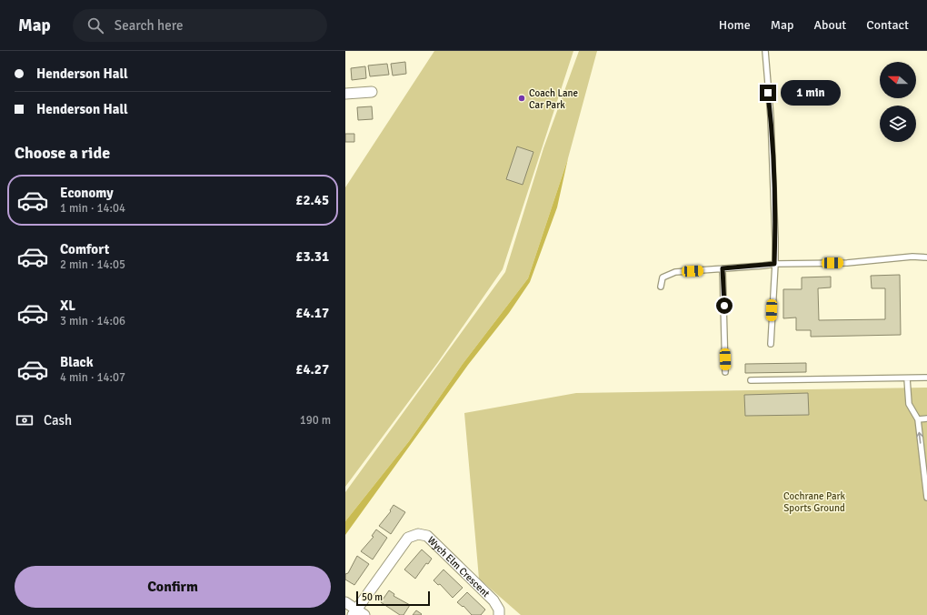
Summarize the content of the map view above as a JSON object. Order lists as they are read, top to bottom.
{
  "streets": {
    "street": ["Wych Elm Crescent"]
  },
  "parks": ["Cochrane Park Sports Ground"],
  "places": ["Coach Lane Car Park"],
  "scale_bar": "50 m",
  "north": "left",
  "page": {
    "header": "Map",
    "search": "Search here",
    "nav": [
      "Home",
      "Map",
      "About",
      "Contact"
    ],
    "banner": ["Henderson Hall", "Henderson Hall"],
    "bubble": "1 min",
    "heading": "Choose a ride",
    "list": [
      {
        "name": "Economy",
        "note": "1 min · 14:04",
        "value": "£2.45"
      },
      {
        "name": "Comfort",
        "note": "2 min · 14:05",
        "value": "£3.31"
      },
      {
        "name": "XL",
        "note": "3 min · 14:06",
        "value": "£4.17"
      },
      {
        "name": "Black",
        "note": "4 min · 14:07",
        "value": "£4.27"
      }
    ],
    "pay": ["Cash", "190 m"],
    "buttons": "Confirm",
    "scale": "50 m"
  }
}
